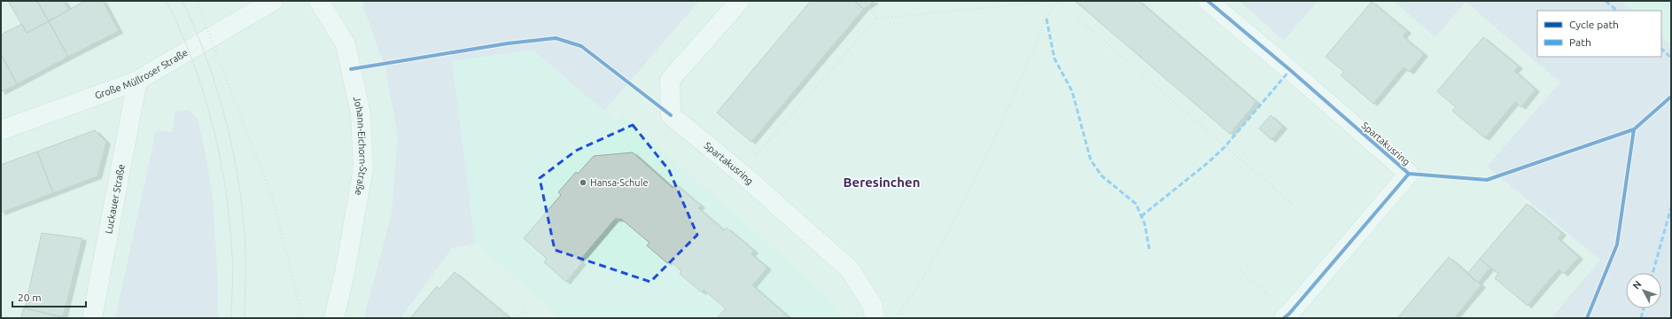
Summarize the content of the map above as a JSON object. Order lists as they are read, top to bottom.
{
  "streets": {
    "street": [
      "Große Müllroser Straße",
      "Spartakusring",
      "Johann-Eichorn-Straße",
      "Luckauer Straße"
    ]
  },
  "crossings": [
    ["Große Müllroser Straße", "Luckauer Straße"]
  ],
  "districts": ["Beresinchen"],
  "places": ["Hansa-Schule"],
  "legend": ["Cycle path", "Path"],
  "scale_bar": "20 m",
  "north": "top left"
}
